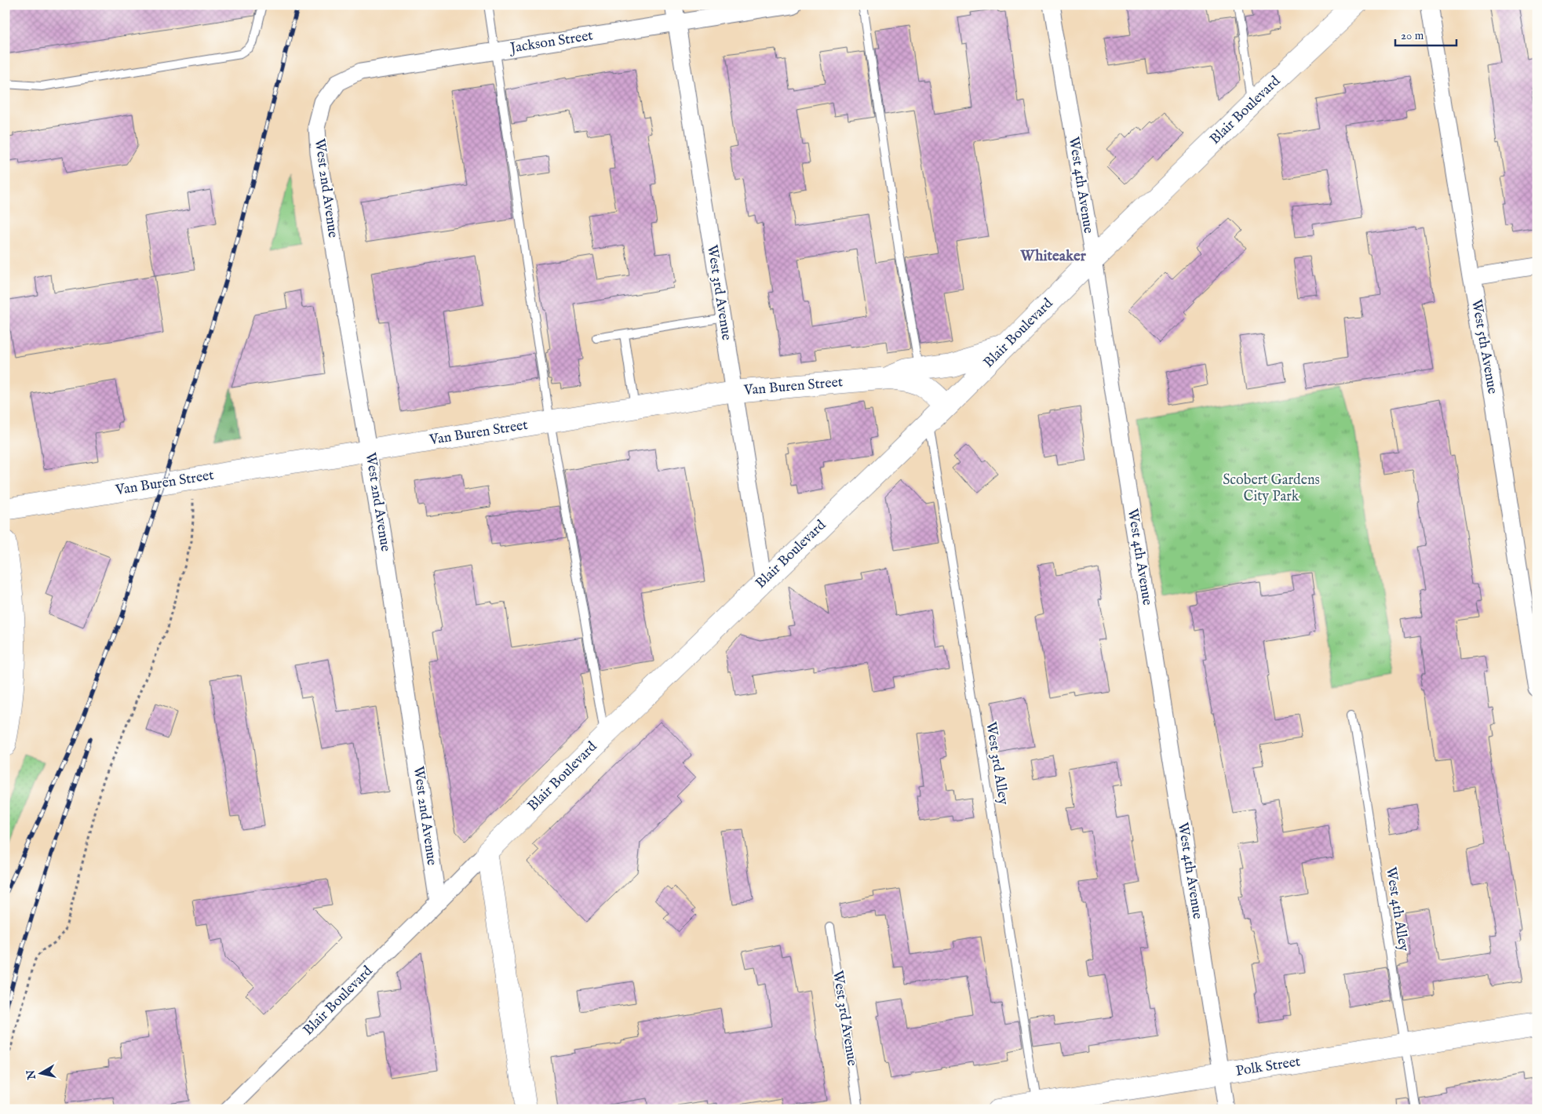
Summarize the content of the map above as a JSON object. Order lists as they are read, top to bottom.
{
  "streets": {
    "street": [
      "Jackson Street",
      "Blair Boulevard",
      "West 4th Avenue",
      "West 2nd Avenue",
      "West 3rd Avenue",
      "West 5th Avenue",
      "Van Buren Street",
      "Polk Street"
    ],
    "lane": ["West 3rd Alley", "West 4th Alley"]
  },
  "crossings": [
    ["Jackson Street", "West 2nd Avenue"],
    ["Jackson Street", "West 3rd Avenue"],
    ["Blair Boulevard", "West 4th Avenue"],
    ["Blair Boulevard", "West 2nd Avenue"],
    ["Blair Boulevard", "West 3rd Avenue"],
    ["Blair Boulevard", "Van Buren Street"],
    ["Blair Boulevard", "West 3rd Alley"],
    ["West 4th Avenue", "Polk Street"],
    ["West 2nd Avenue", "Van Buren Street"],
    ["West 3rd Avenue", "Van Buren Street"],
    ["West 3rd Alley", "Polk Street"],
    ["West 4th Alley", "Polk Street"]
  ],
  "districts": ["Whiteaker"],
  "parks": ["Scobert Gardens City Park"],
  "scale_bar": "20 m",
  "north": "left"
}
